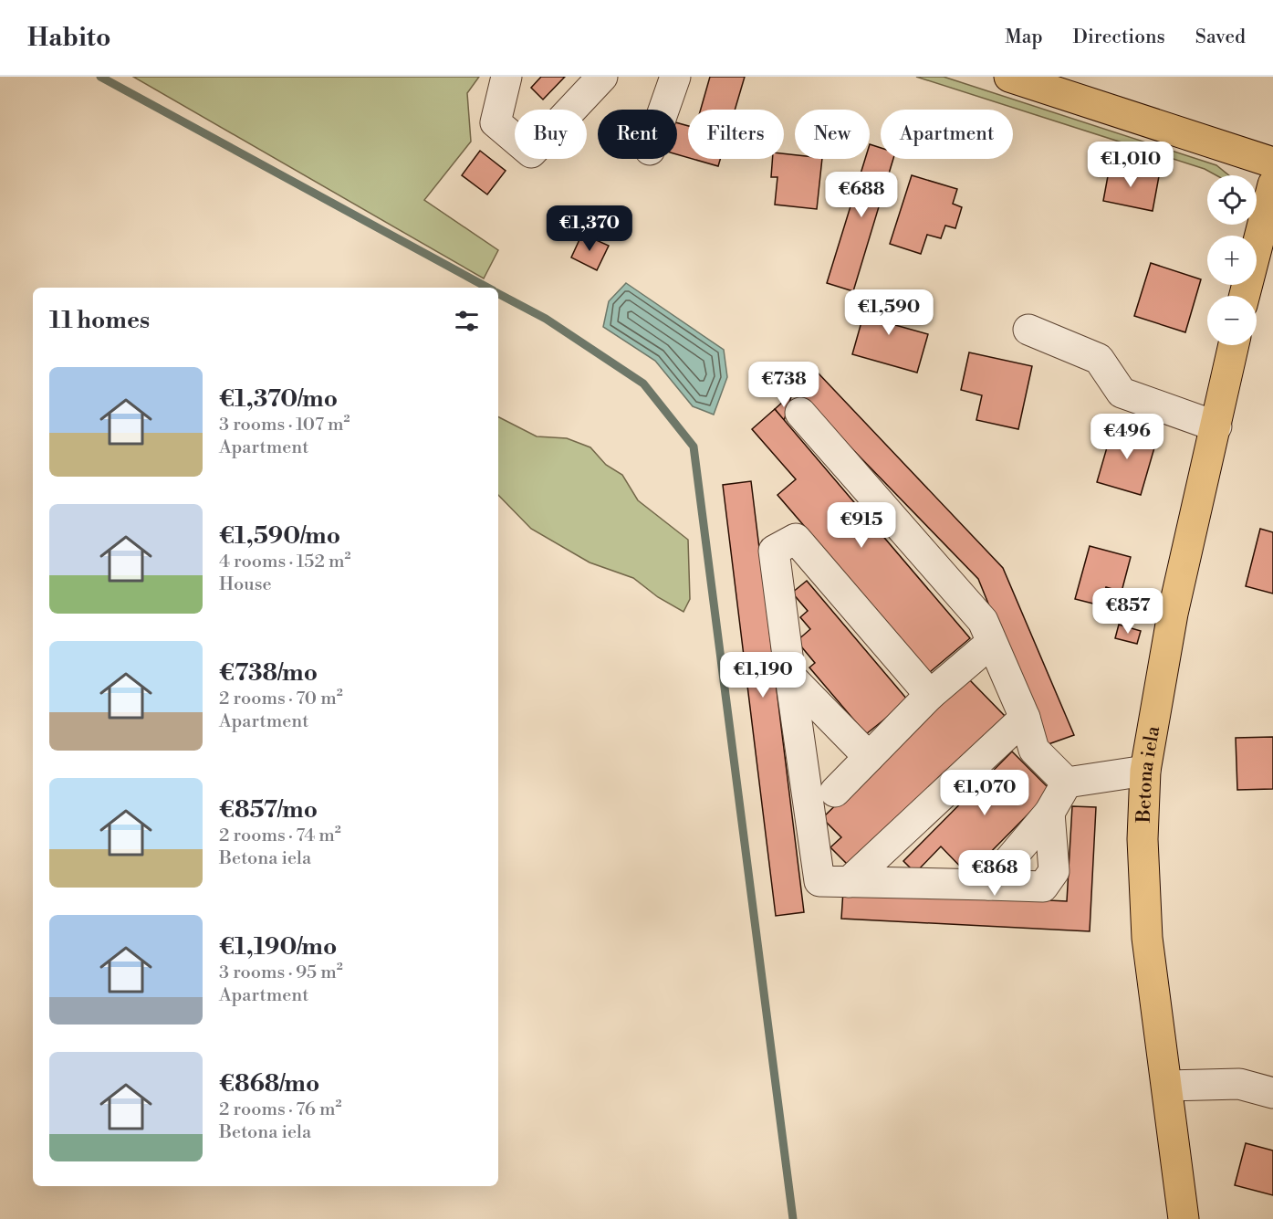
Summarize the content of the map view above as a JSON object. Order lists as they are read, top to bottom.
{
  "streets": {
    "main road": ["Betona iela"]
  },
  "page": {
    "header": "Habito",
    "nav": ["Map", "Directions", "Saved"],
    "chip": [
      "Buy",
      "Rent",
      "Filters",
      "New",
      "Apartment"
    ],
    "price": [
      "€1,010",
      "€688",
      "€1,370",
      "€1,590",
      "€738",
      "€496",
      "€915",
      "€857",
      "€1,190",
      "€1,070",
      "€868"
    ],
    "map_buttons": ["+", "−"],
    "heading": "11 homes",
    "list": [
      {
        "name": "€1,370/mo",
        "note": "3 rooms · 107 m² · Apartment"
      },
      {
        "name": "€1,590/mo",
        "note": "4 rooms · 152 m² · House"
      },
      {
        "name": "€738/mo",
        "note": "2 rooms · 70 m² · Apartment"
      },
      {
        "name": "€857/mo",
        "note": "2 rooms · 74 m² · Betona iela"
      },
      {
        "name": "€1,190/mo",
        "note": "3 rooms · 95 m² · Apartment"
      },
      {
        "name": "€868/mo",
        "note": "2 rooms · 76 m² · Betona iela"
      }
    ]
  }
}
